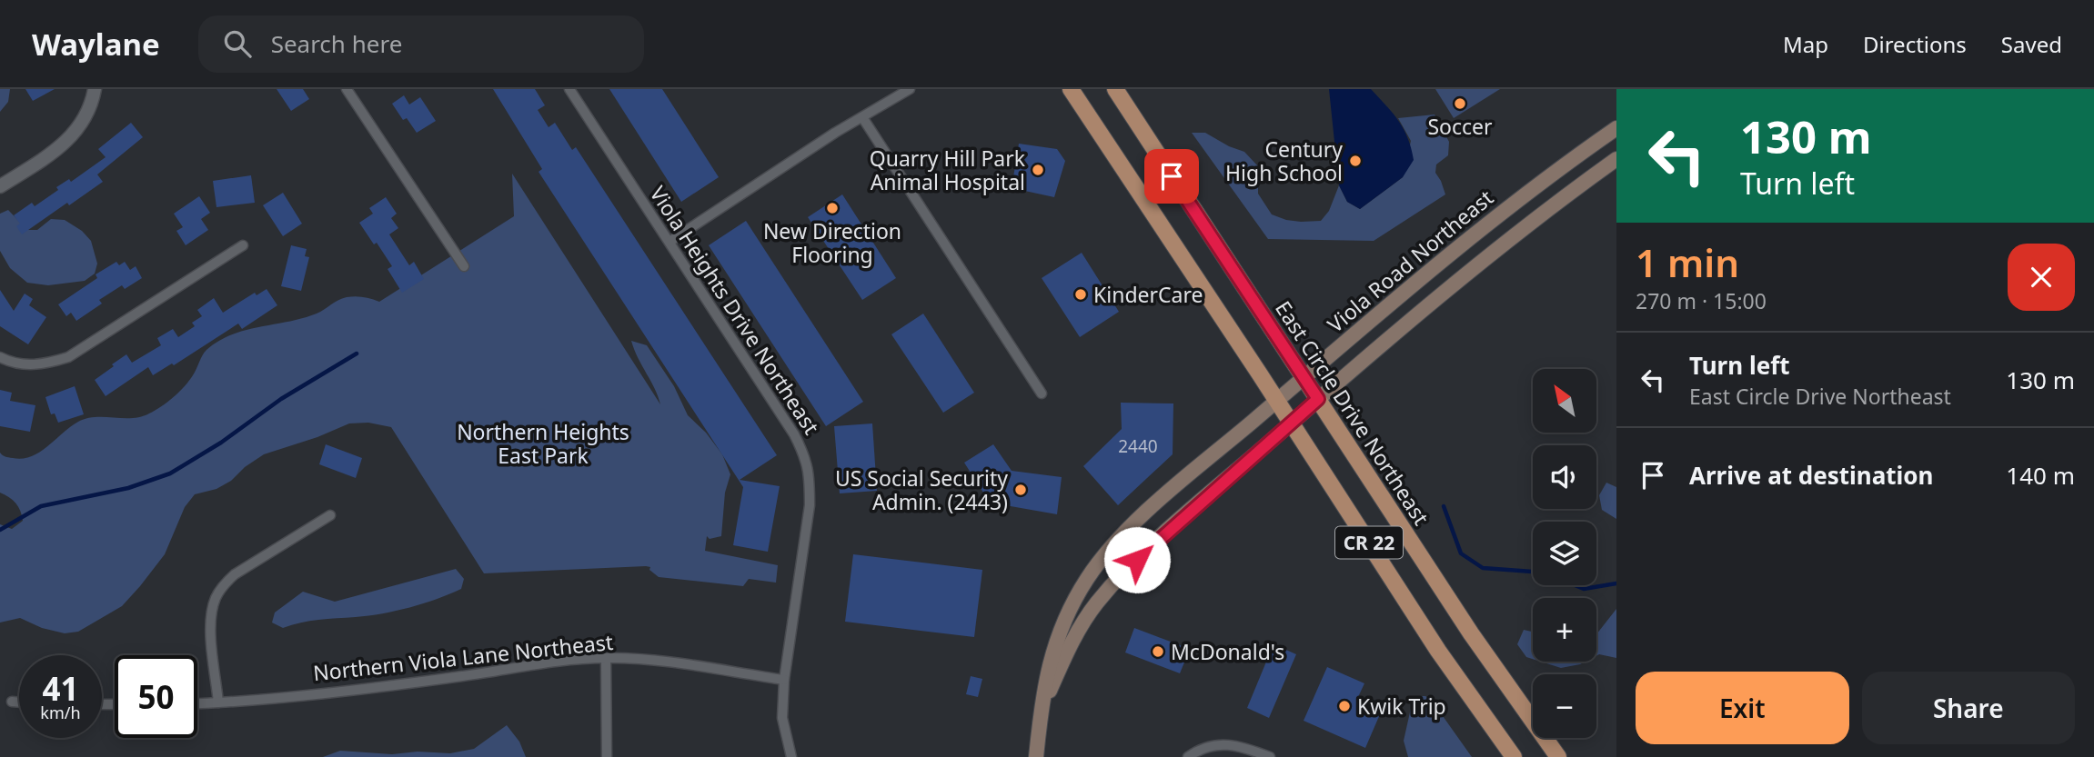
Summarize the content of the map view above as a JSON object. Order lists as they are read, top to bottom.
{
  "streets": {
    "main road": ["Viola Road Northeast", "East Circle Drive Northeast", "CR 22"],
    "street": ["Viola Heights Drive Northeast", "Northern Viola Lane Northeast"]
  },
  "crossings": [
    ["Viola Road Northeast", "East Circle Drive Northeast"],
    ["Viola Road Northeast", "CR 22"],
    ["Viola Heights Drive Northeast", "Northern Viola Lane Northeast"]
  ],
  "parks": ["Northern Heights East Park"],
  "places": [
    "Soccer",
    "Century High School",
    "Quarry Hill Park Animal Hospital",
    "New Direction Flooring",
    "KinderCare",
    "US Social Security Admin. (2443)",
    "McDonald's",
    "Kwik Trip"
  ],
  "house_numbers": ["2440"],
  "north": "top left",
  "page": {
    "header": "Waylane",
    "search": "Search here",
    "nav": ["Map", "Directions", "Saved"],
    "turn": ["130 m", "Turn left"],
    "heading": ["1 min", "270 m · 15:00"],
    "list": [
      {
        "name": "Turn left",
        "note": "East Circle Drive Northeast",
        "value": "130 m"
      },
      {
        "name": "Arrive at destination",
        "value": "140 m"
      }
    ],
    "map_buttons": ["+", "−"],
    "speed": "41 km/h",
    "limit": "50",
    "buttons": ["Exit", "Share"]
  }
}
